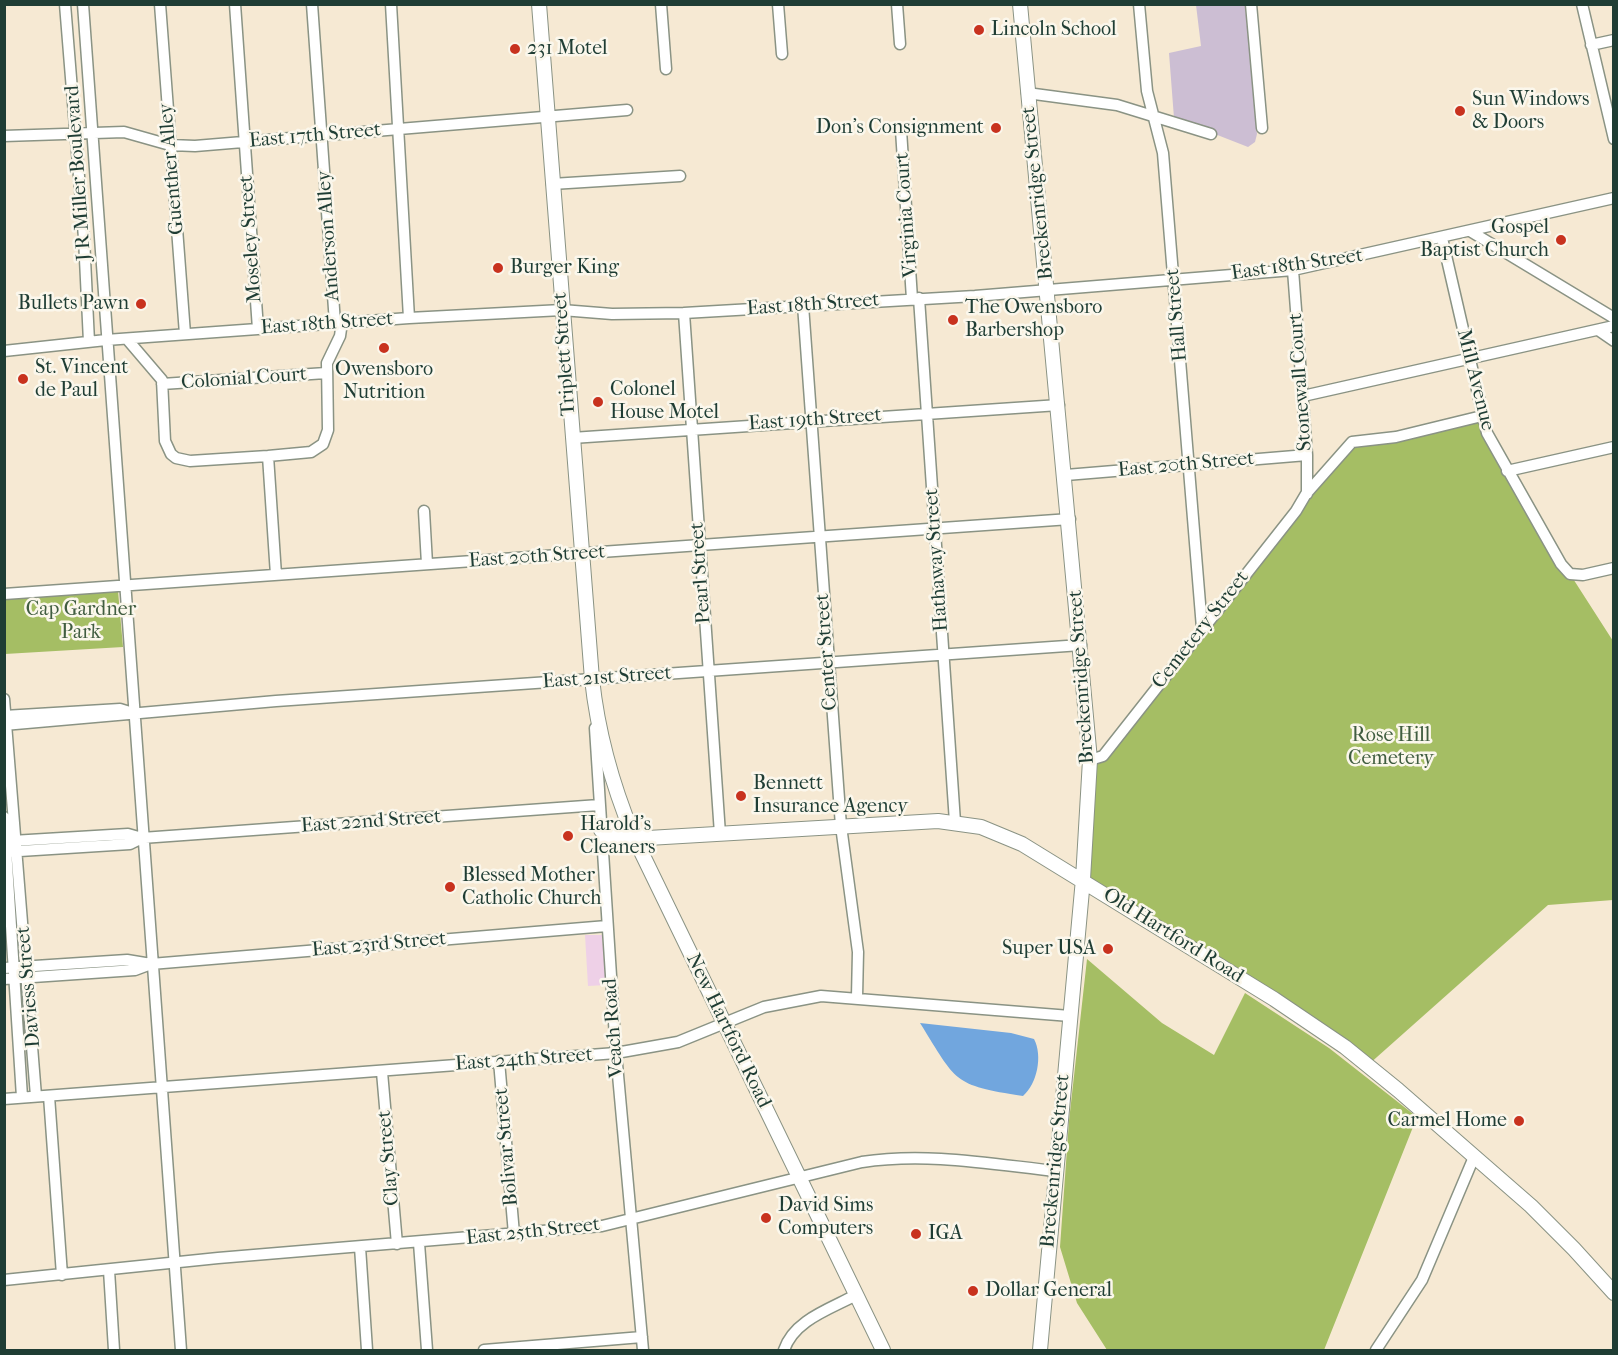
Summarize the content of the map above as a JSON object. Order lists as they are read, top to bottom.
{
  "streets": {
    "main road": [
      "Breckenridge Street",
      "Triplett Street",
      "Old Hartford Road",
      "New Hartford Road"
    ],
    "street": [
      "East 17th Street",
      "Guenther Alley",
      "J R Miller Boulevard",
      "Virginia Court",
      "Anderson Alley",
      "Moseley Street",
      "East 18th Street",
      "Hall Street",
      "Colonial Court",
      "Mill Avenue",
      "Stonewall Court",
      "East 19th Street",
      "East 20th Street",
      "Hathaway Street",
      "Pearl Street",
      "Cemetery Street",
      "Center Street",
      "East 21st Street",
      "East 22nd Street",
      "East 23rd Street",
      "Daviess Street",
      "Veach Road",
      "East 24th Street",
      "Bolivar Street",
      "Clay Street",
      "East 25th Street"
    ]
  },
  "crossings": [
    ["East 17th Street", "Guenther Alley"],
    ["East 17th Street", "J R Miller Boulevard"],
    ["East 17th Street", "Anderson Alley"],
    ["East 17th Street", "Moseley Street"],
    ["East 17th Street", "Triplett Street"],
    ["Guenther Alley", "East 18th Street"],
    ["J R Miller Boulevard", "East 18th Street"],
    ["Breckenridge Street", "East 18th Street"],
    ["Breckenridge Street", "East 19th Street"],
    ["Breckenridge Street", "East 20th Street"],
    ["Breckenridge Street", "Cemetery Street"],
    ["Breckenridge Street", "East 21st Street"],
    ["Breckenridge Street", "Old Hartford Road"],
    ["Breckenridge Street", "East 24th Street"],
    ["Breckenridge Street", "East 25th Street"],
    ["Virginia Court", "East 18th Street"],
    ["Virginia Court", "Hathaway Street"],
    ["Anderson Alley", "East 18th Street"],
    ["Anderson Alley", "Colonial Court"],
    ["Moseley Street", "East 18th Street"],
    ["East 18th Street", "Hall Street"],
    ["East 18th Street", "Triplett Street"],
    ["East 18th Street", "Colonial Court"],
    ["East 18th Street", "Mill Avenue"],
    ["East 18th Street", "Stonewall Court"],
    ["East 18th Street", "Hathaway Street"],
    ["East 18th Street", "Pearl Street"],
    ["East 18th Street", "Center Street"],
    ["Hall Street", "East 20th Street"],
    ["Hall Street", "Cemetery Street"],
    ["Triplett Street", "East 19th Street"],
    ["Triplett Street", "East 20th Street"],
    ["Triplett Street", "East 21st Street"],
    ["Triplett Street", "Veach Road"],
    ["Triplett Street", "New Hartford Road"],
    ["Mill Avenue", "Cemetery Street"],
    ["Stonewall Court", "East 20th Street"],
    ["Stonewall Court", "Cemetery Street"],
    ["East 19th Street", "Hathaway Street"],
    ["East 19th Street", "Pearl Street"],
    ["East 19th Street", "Center Street"],
    ["East 20th Street", "Hathaway Street"],
    ["East 20th Street", "Pearl Street"],
    ["East 20th Street", "Center Street"],
    ["Hathaway Street", "East 21st Street"],
    ["Hathaway Street", "Old Hartford Road"],
    ["Pearl Street", "East 21st Street"],
    ["Pearl Street", "Old Hartford Road"],
    ["Center Street", "East 21st Street"],
    ["Center Street", "Old Hartford Road"],
    ["Center Street", "East 24th Street"],
    ["East 21st Street", "Daviess Street"],
    ["East 22nd Street", "Daviess Street"],
    ["East 22nd Street", "Veach Road"],
    ["Old Hartford Road", "Veach Road"],
    ["Old Hartford Road", "New Hartford Road"],
    ["East 23rd Street", "Daviess Street"],
    ["East 23rd Street", "Veach Road"],
    ["Daviess Street", "East 24th Street"],
    ["Veach Road", "New Hartford Road"],
    ["Veach Road", "East 24th Street"],
    ["Veach Road", "East 25th Street"],
    ["New Hartford Road", "East 24th Street"],
    ["New Hartford Road", "East 25th Street"],
    ["East 24th Street", "Bolivar Street"],
    ["East 24th Street", "Clay Street"],
    ["Bolivar Street", "East 25th Street"],
    ["Clay Street", "East 25th Street"]
  ],
  "parks": ["Cap Gardner Park", "Rose Hill Cemetery"],
  "places": [
    "Lincoln School",
    "231 Motel",
    "Sun Windows & Doors",
    "Don's Consignment",
    "Gospel Baptist Church",
    "Burger King",
    "Bullets Pawn",
    "The Owensboro Barbershop",
    "Owensboro Nutrition",
    "St. Vincent de Paul",
    "Colonel House Motel",
    "Bennett Insurance Agency",
    "Harold's Cleaners",
    "Blessed Mother Catholic Church",
    "Super USA",
    "Carmel Home",
    "David Sims Computers",
    "IGA",
    "Dollar General"
  ]
}
